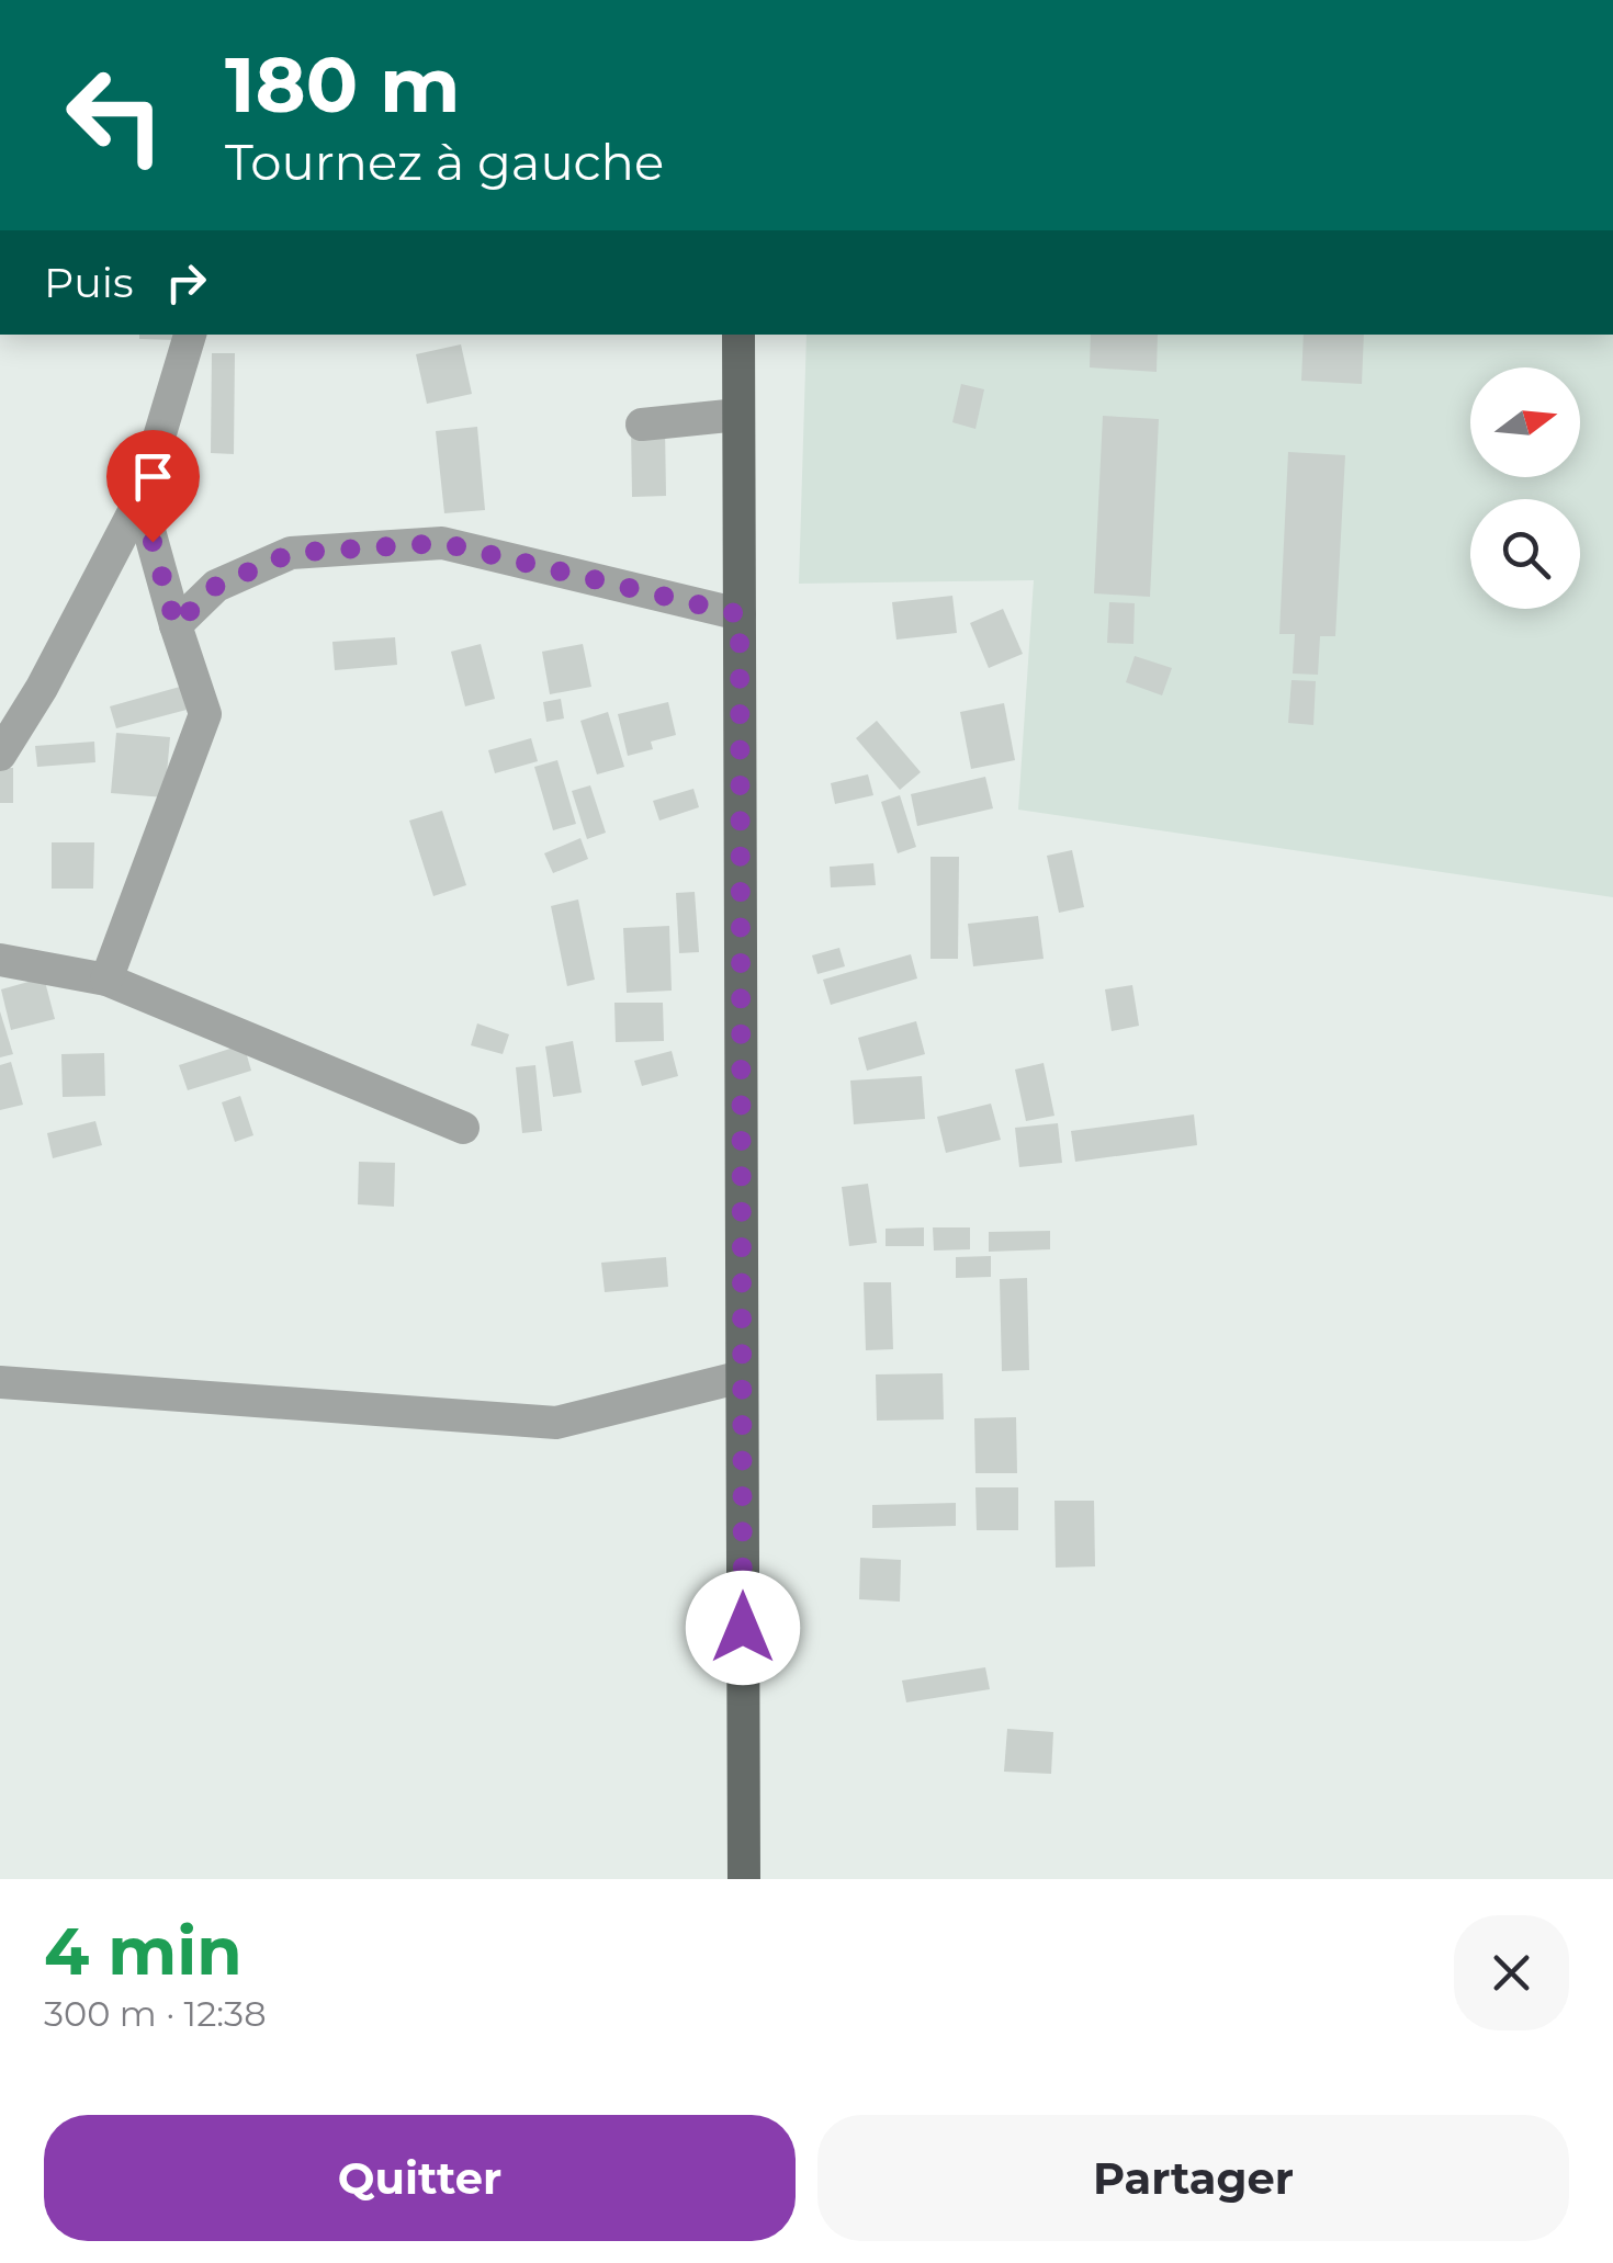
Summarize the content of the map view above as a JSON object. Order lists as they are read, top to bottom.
{
  "north": "right",
  "page": {
    "turn": ["180 m", "Tournez à gauche"],
    "then": "Puis",
    "heading": ["4 min", "300 m · 12:38"],
    "buttons": ["Quitter", "Partager"]
  }
}
